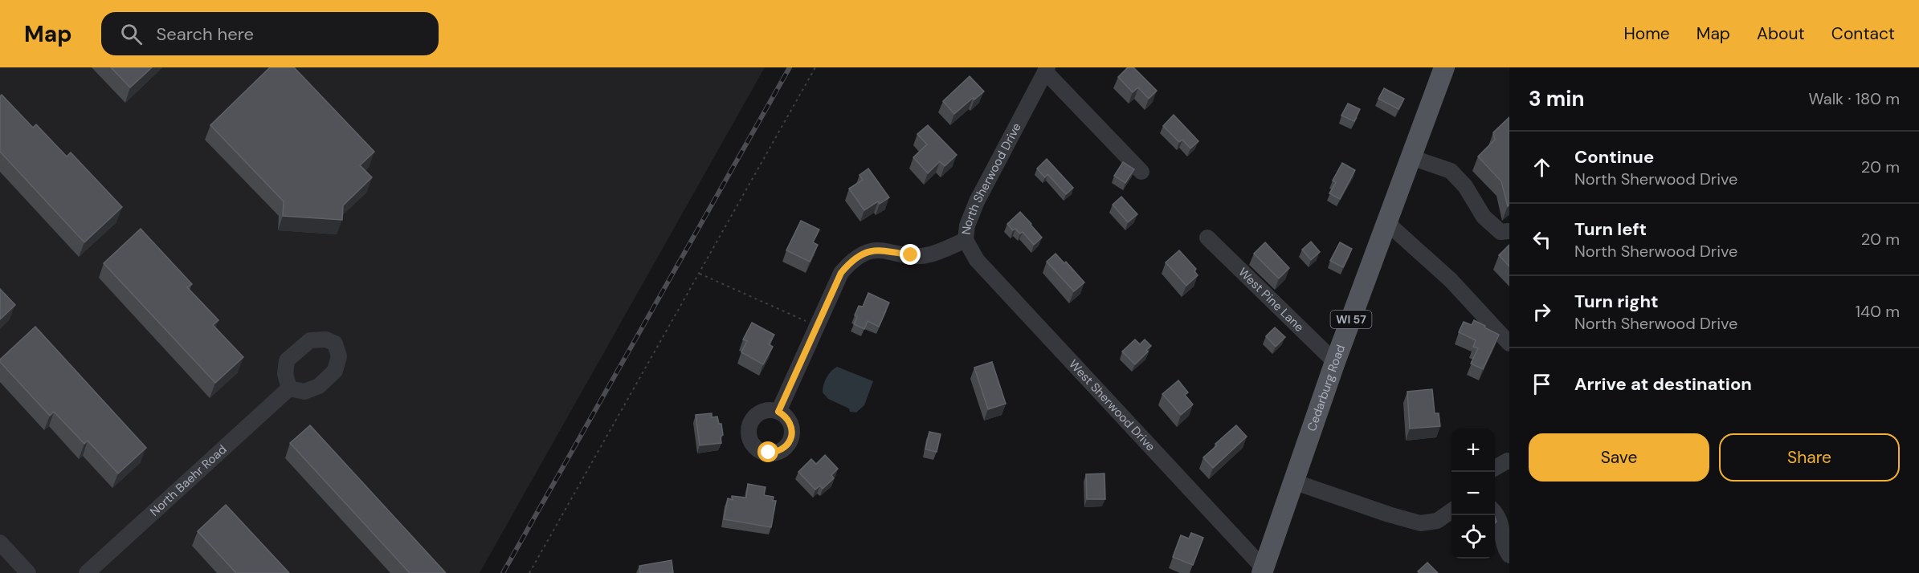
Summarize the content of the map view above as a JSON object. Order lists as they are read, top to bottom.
{
  "streets": {
    "main road": ["WI 57", "Cedarburg Road"],
    "street": [
      "North Sherwood Drive",
      "West Pine Lane",
      "West Sherwood Drive",
      "North Baehr Road"
    ]
  },
  "crossings": [
    ["North Sherwood Drive", "West Sherwood Drive"],
    ["West Pine Lane", "Cedarburg Road"],
    ["Cedarburg Road", "West Sherwood Drive"]
  ],
  "page": {
    "header": "Map",
    "search": "Search here",
    "nav": [
      "Home",
      "Map",
      "About",
      "Contact"
    ],
    "heading": ["3 min", "Walk · 180 m"],
    "list": [
      ["Continue", "North Sherwood Drive", "20 m"],
      ["Turn left", "North Sherwood Drive", "20 m"],
      ["Turn right", "North Sherwood Drive", "140 m"],
      "Arrive at destination"
    ],
    "buttons": ["Save", "Share"],
    "map_buttons": ["+", "−"]
  }
}
